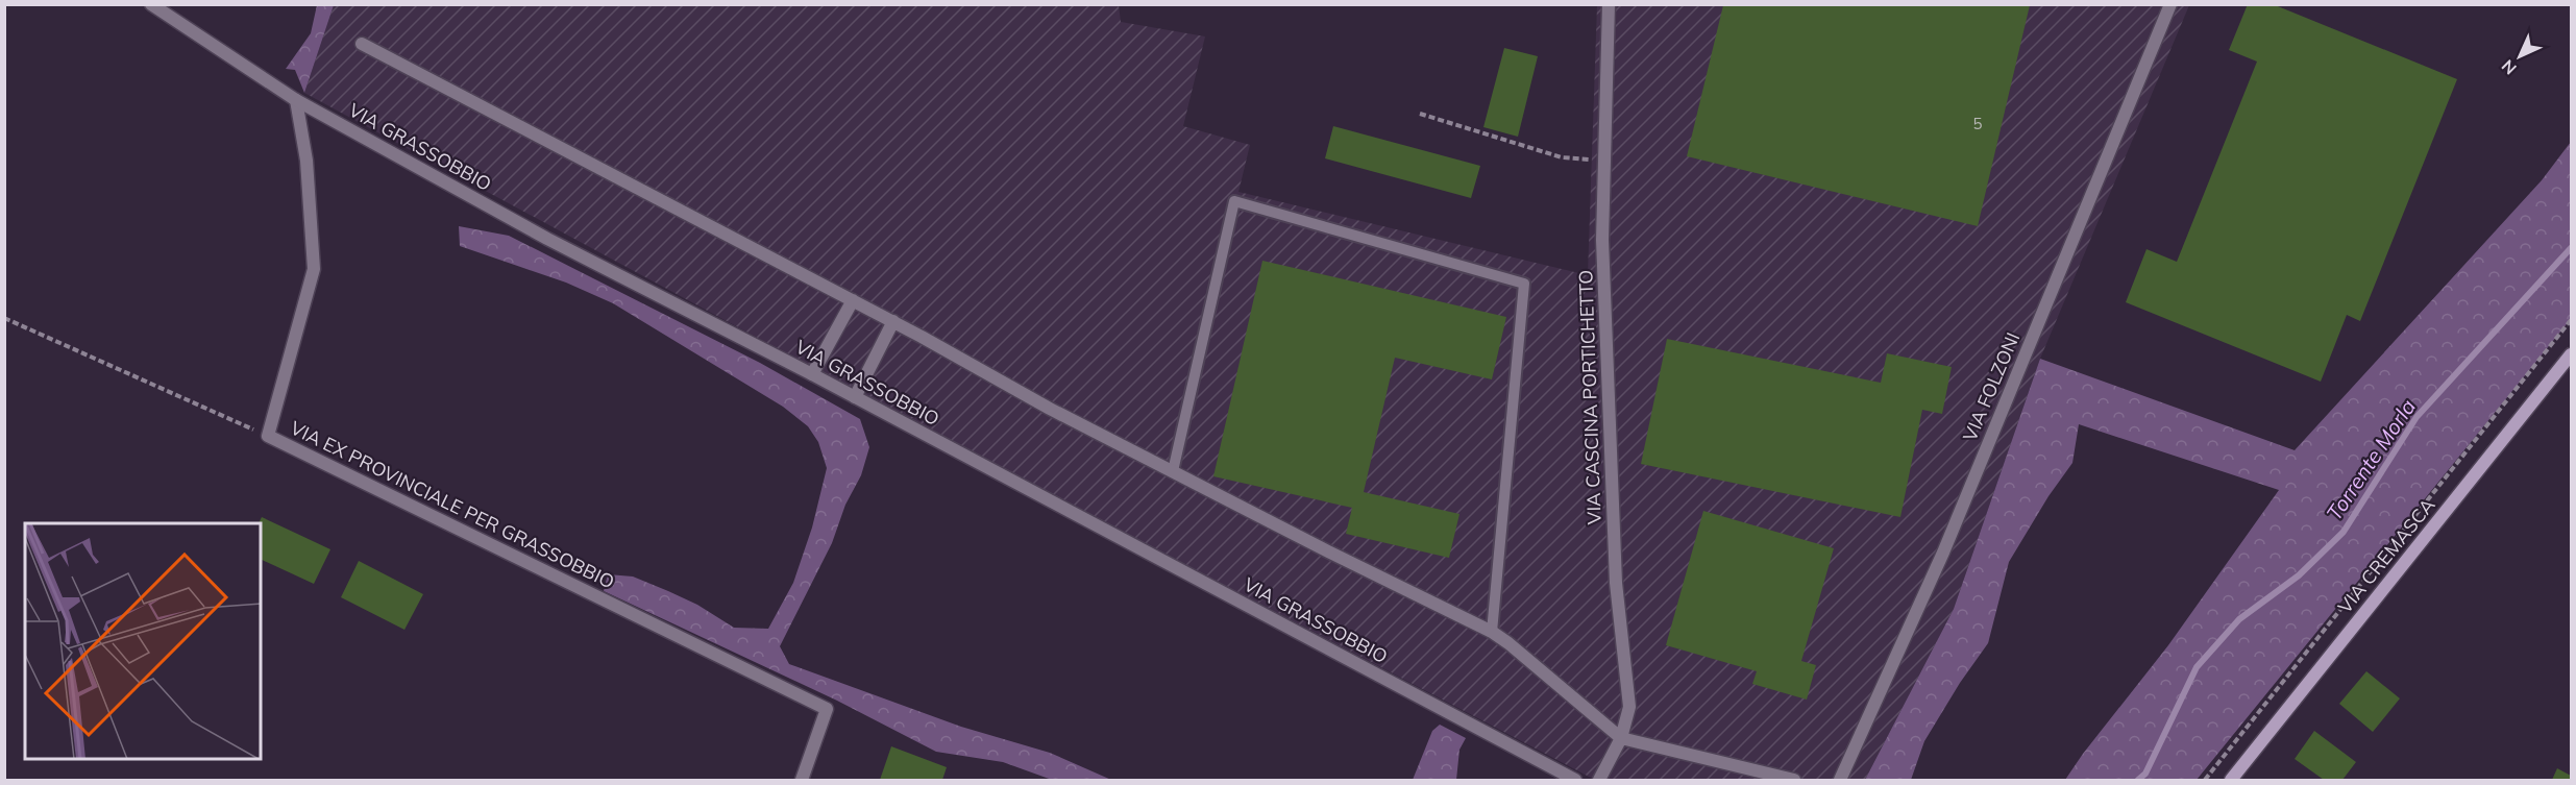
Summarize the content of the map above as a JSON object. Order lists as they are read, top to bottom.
{
  "streets": {
    "main road": ["VIA CREMASCA"],
    "street": [
      "VIA GRASSOBBIO",
      "VIA FOLZONI",
      "VIA CASCINA PORTICHETTO",
      "VIA EX PROVINCIALE PER GRASSOBBIO"
    ]
  },
  "crossings": [
    ["VIA GRASSOBBIO", "VIA EX PROVINCIALE PER GRASSOBBIO"]
  ],
  "water": ["Torrente Morla"],
  "house_numbers": ["5"],
  "north": "bottom left"
}
